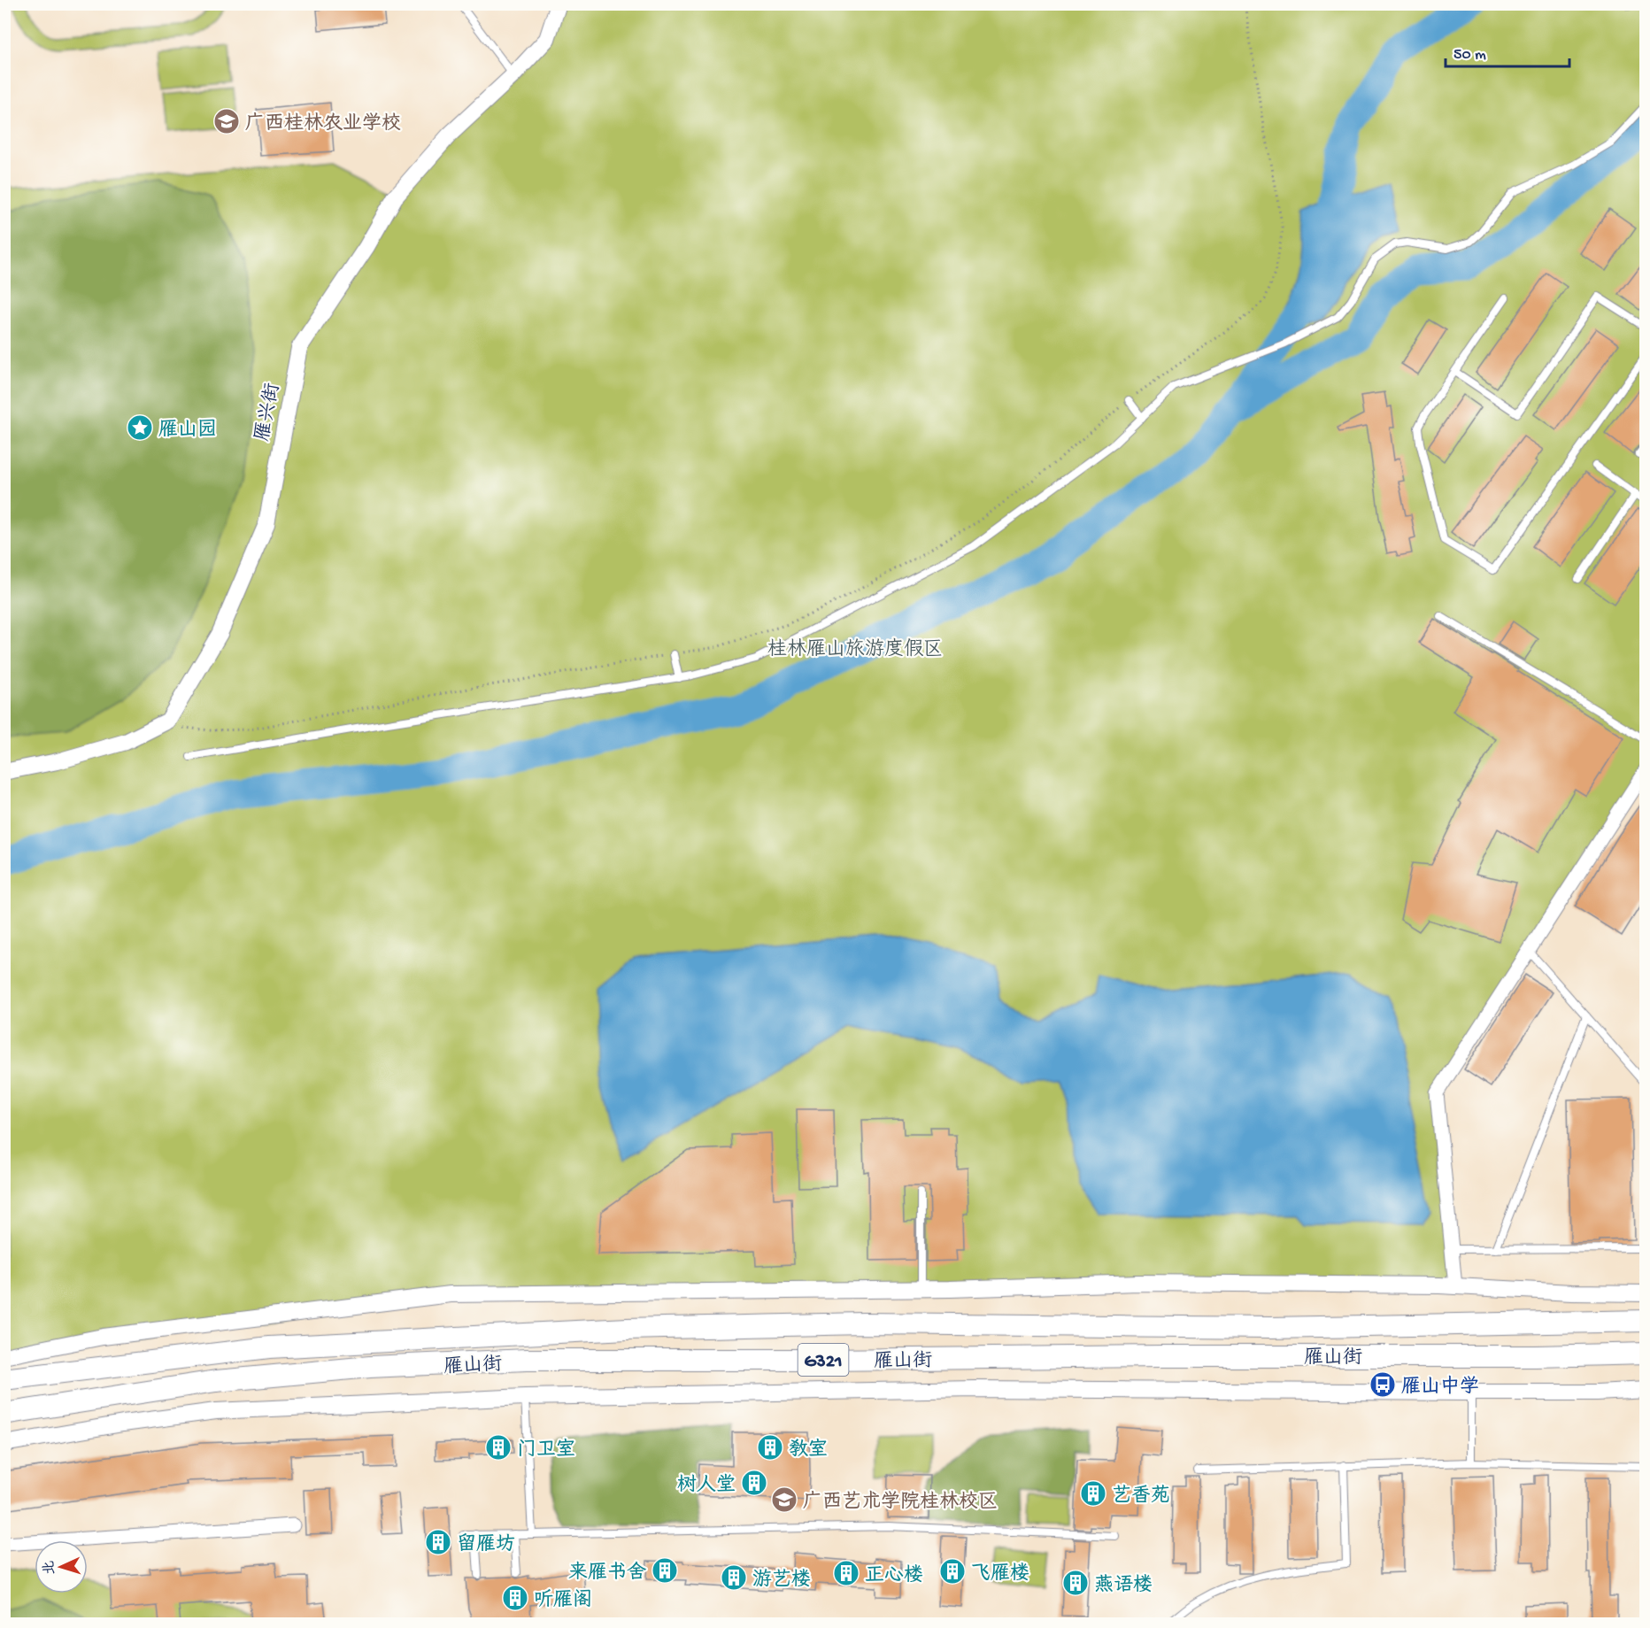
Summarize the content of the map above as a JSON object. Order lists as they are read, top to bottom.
{
  "streets": {
    "highway": ["雁山街", "G321"],
    "street": ["雁兴街"]
  },
  "parks": ["桂林雁山旅游度假区"],
  "places": {
    "school or university": ["广西桂林农业学校", "广西艺术学院桂林校区"],
    "place": ["雁山园"],
    "bus stop": ["雁山中学"],
    "building": [
      "门卫室",
      "教室",
      "树人堂",
      "艺香苑",
      "留雁坊",
      "来雁书舍",
      "飞雁楼",
      "正心楼",
      "游艺楼",
      "燕语楼",
      "听雁阁"
    ]
  },
  "scale_bar": "50 m",
  "north": "left"
}
